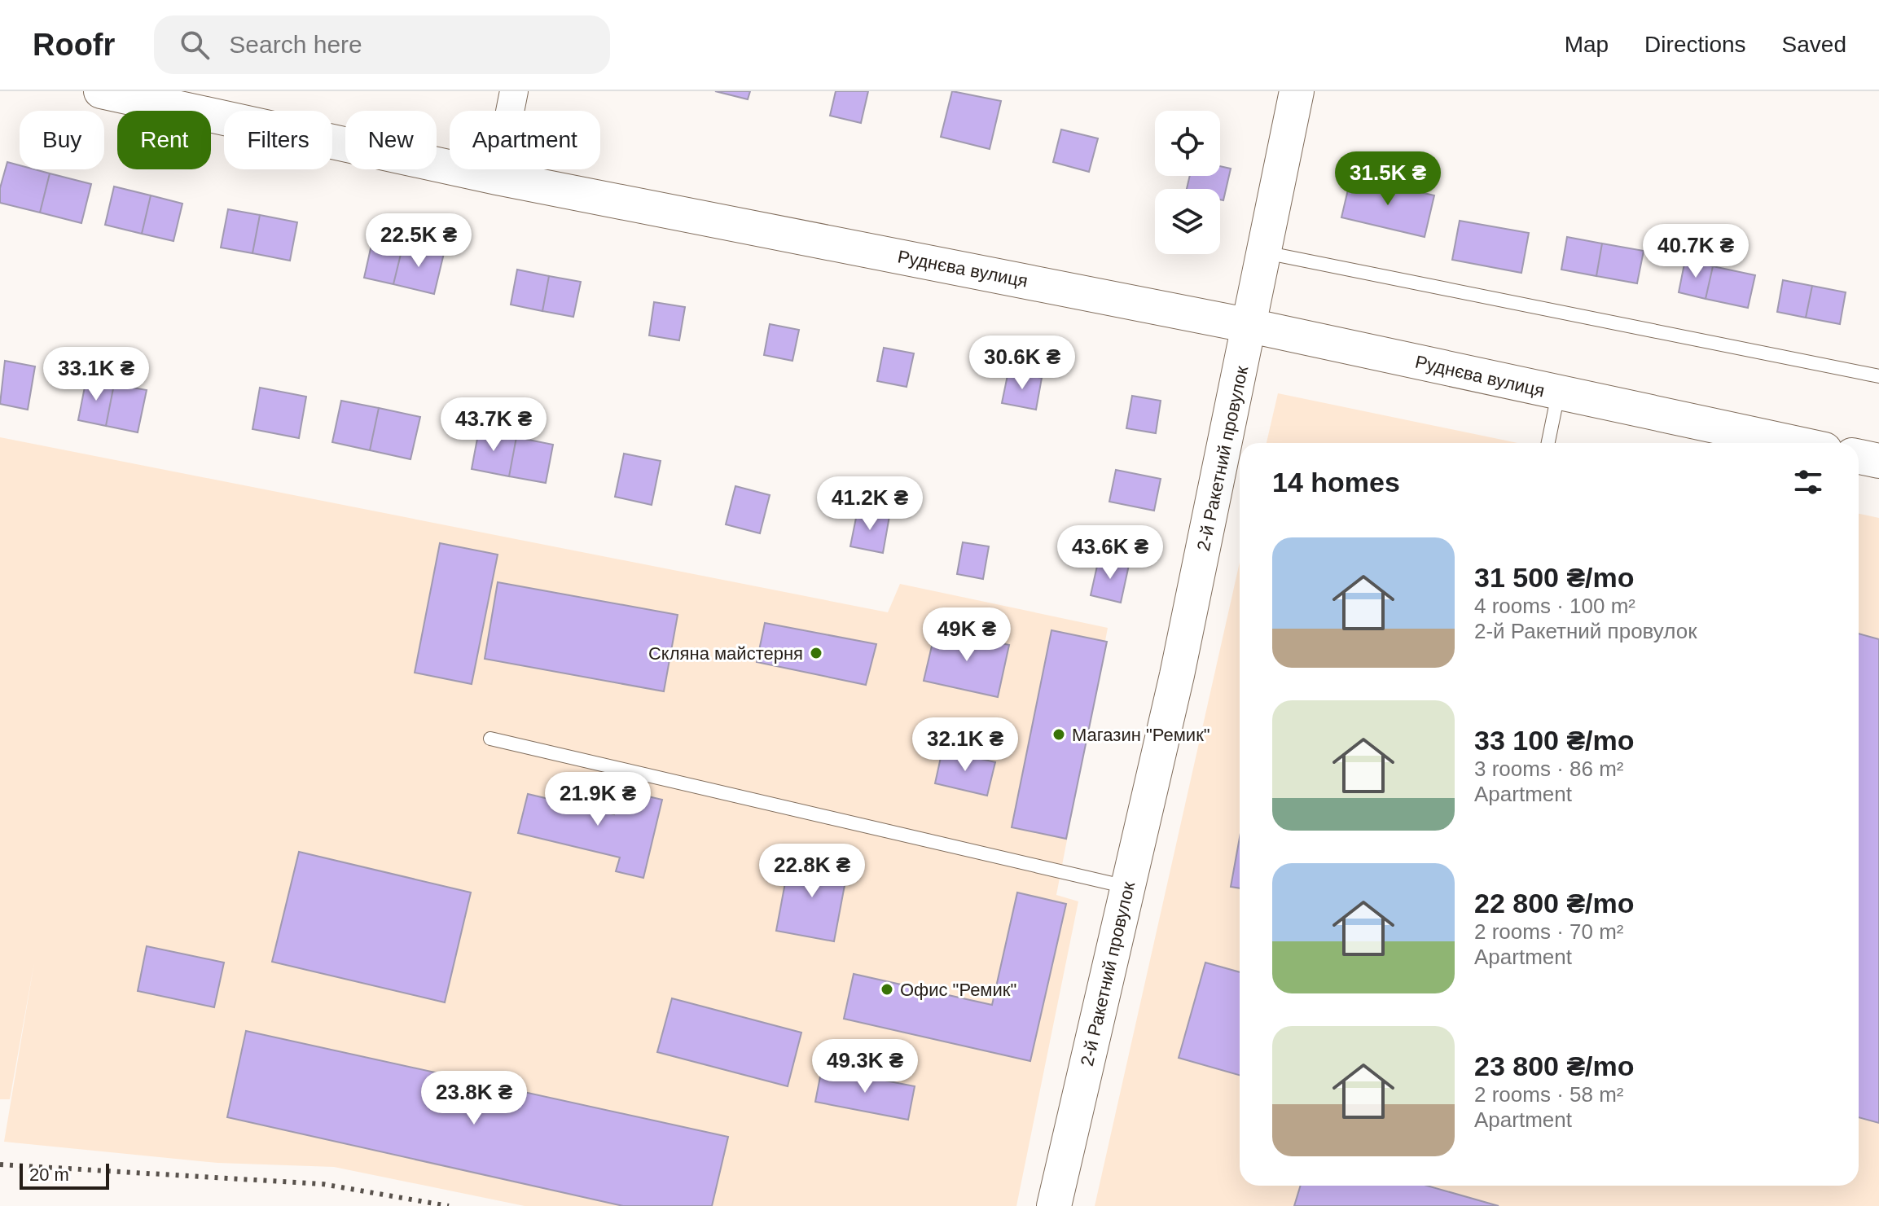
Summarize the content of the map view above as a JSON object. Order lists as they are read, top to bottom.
{
  "streets": {
    "street": ["Руднєва вулиця", "2-й Ракетний провулок"]
  },
  "crossings": [
    ["Руднєва вулиця", "2-й Ракетний провулок"]
  ],
  "places": ["Скляна майстерня", "Магазин \"Ремик\"", "Офис \"Ремик\""],
  "scale_bar": "20 m",
  "page": {
    "header": "Roofr",
    "search": "Search here",
    "nav": ["Map", "Directions", "Saved"],
    "chip": [
      "Buy",
      "Rent",
      "Filters",
      "New",
      "Apartment"
    ],
    "price": [
      "31.5K ₴",
      "22.5K ₴",
      "40.7K ₴",
      "30.6K ₴",
      "33.1K ₴",
      "43.7K ₴",
      "41.2K ₴",
      "43.6K ₴",
      "49K ₴",
      "32.1K ₴",
      "21.9K ₴",
      "22.8K ₴",
      "49.3K ₴",
      "23.8K ₴"
    ],
    "heading": "14 homes",
    "list": [
      {
        "name": "31 500 ₴/mo",
        "note": "4 rooms · 100 m² · 2-й Ракетний провулок"
      },
      {
        "name": "33 100 ₴/mo",
        "note": "3 rooms · 86 m² · Apartment"
      },
      {
        "name": "22 800 ₴/mo",
        "note": "2 rooms · 70 m² · Apartment"
      },
      {
        "name": "23 800 ₴/mo",
        "note": "2 rooms · 58 m² · Apartment"
      }
    ],
    "scale": "20 m"
  }
}
